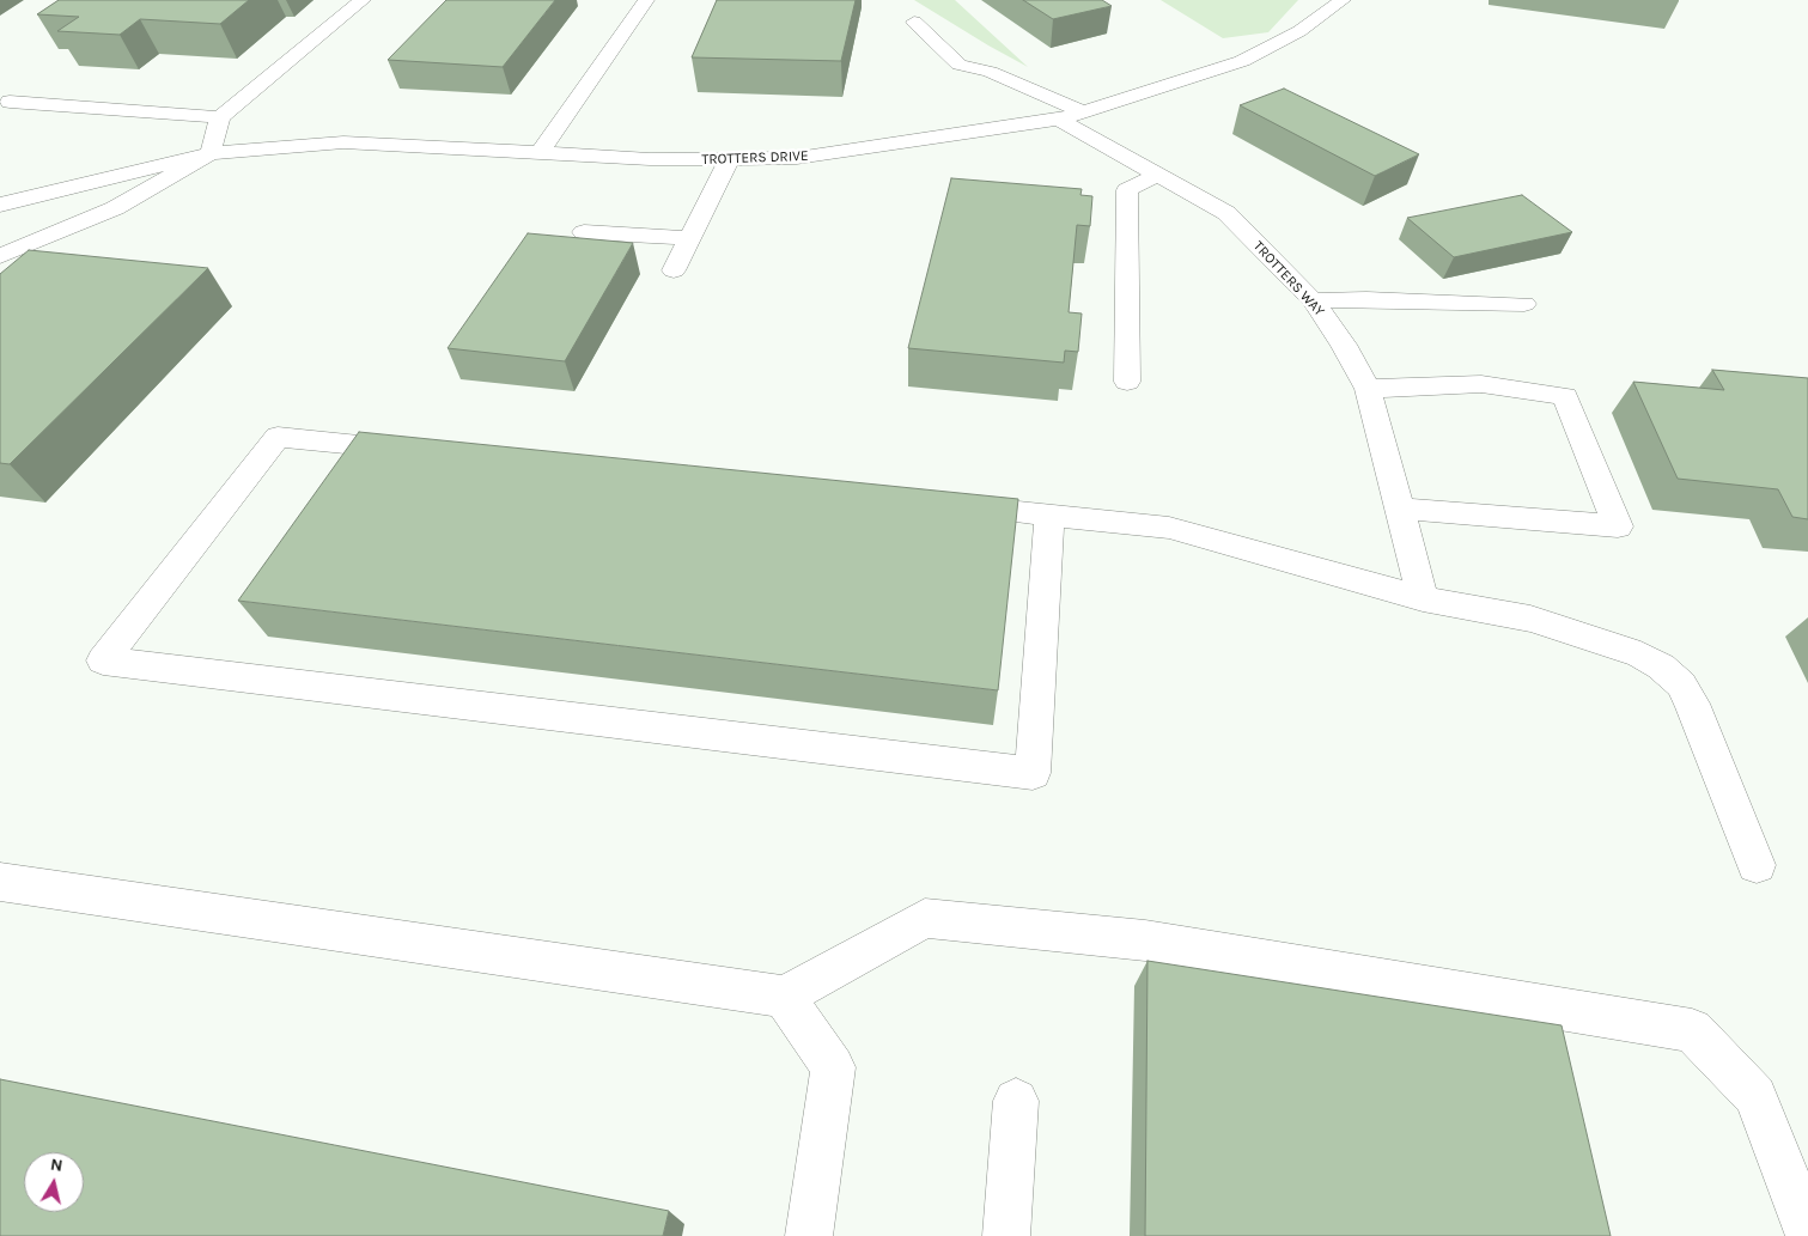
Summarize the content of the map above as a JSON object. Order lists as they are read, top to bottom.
{
  "streets": {
    "street": ["TROTTERS DRIVE", "TROTTERS WAY"]
  },
  "crossings": [
    ["TROTTERS DRIVE", "TROTTERS WAY"]
  ],
  "north": "top"
}
